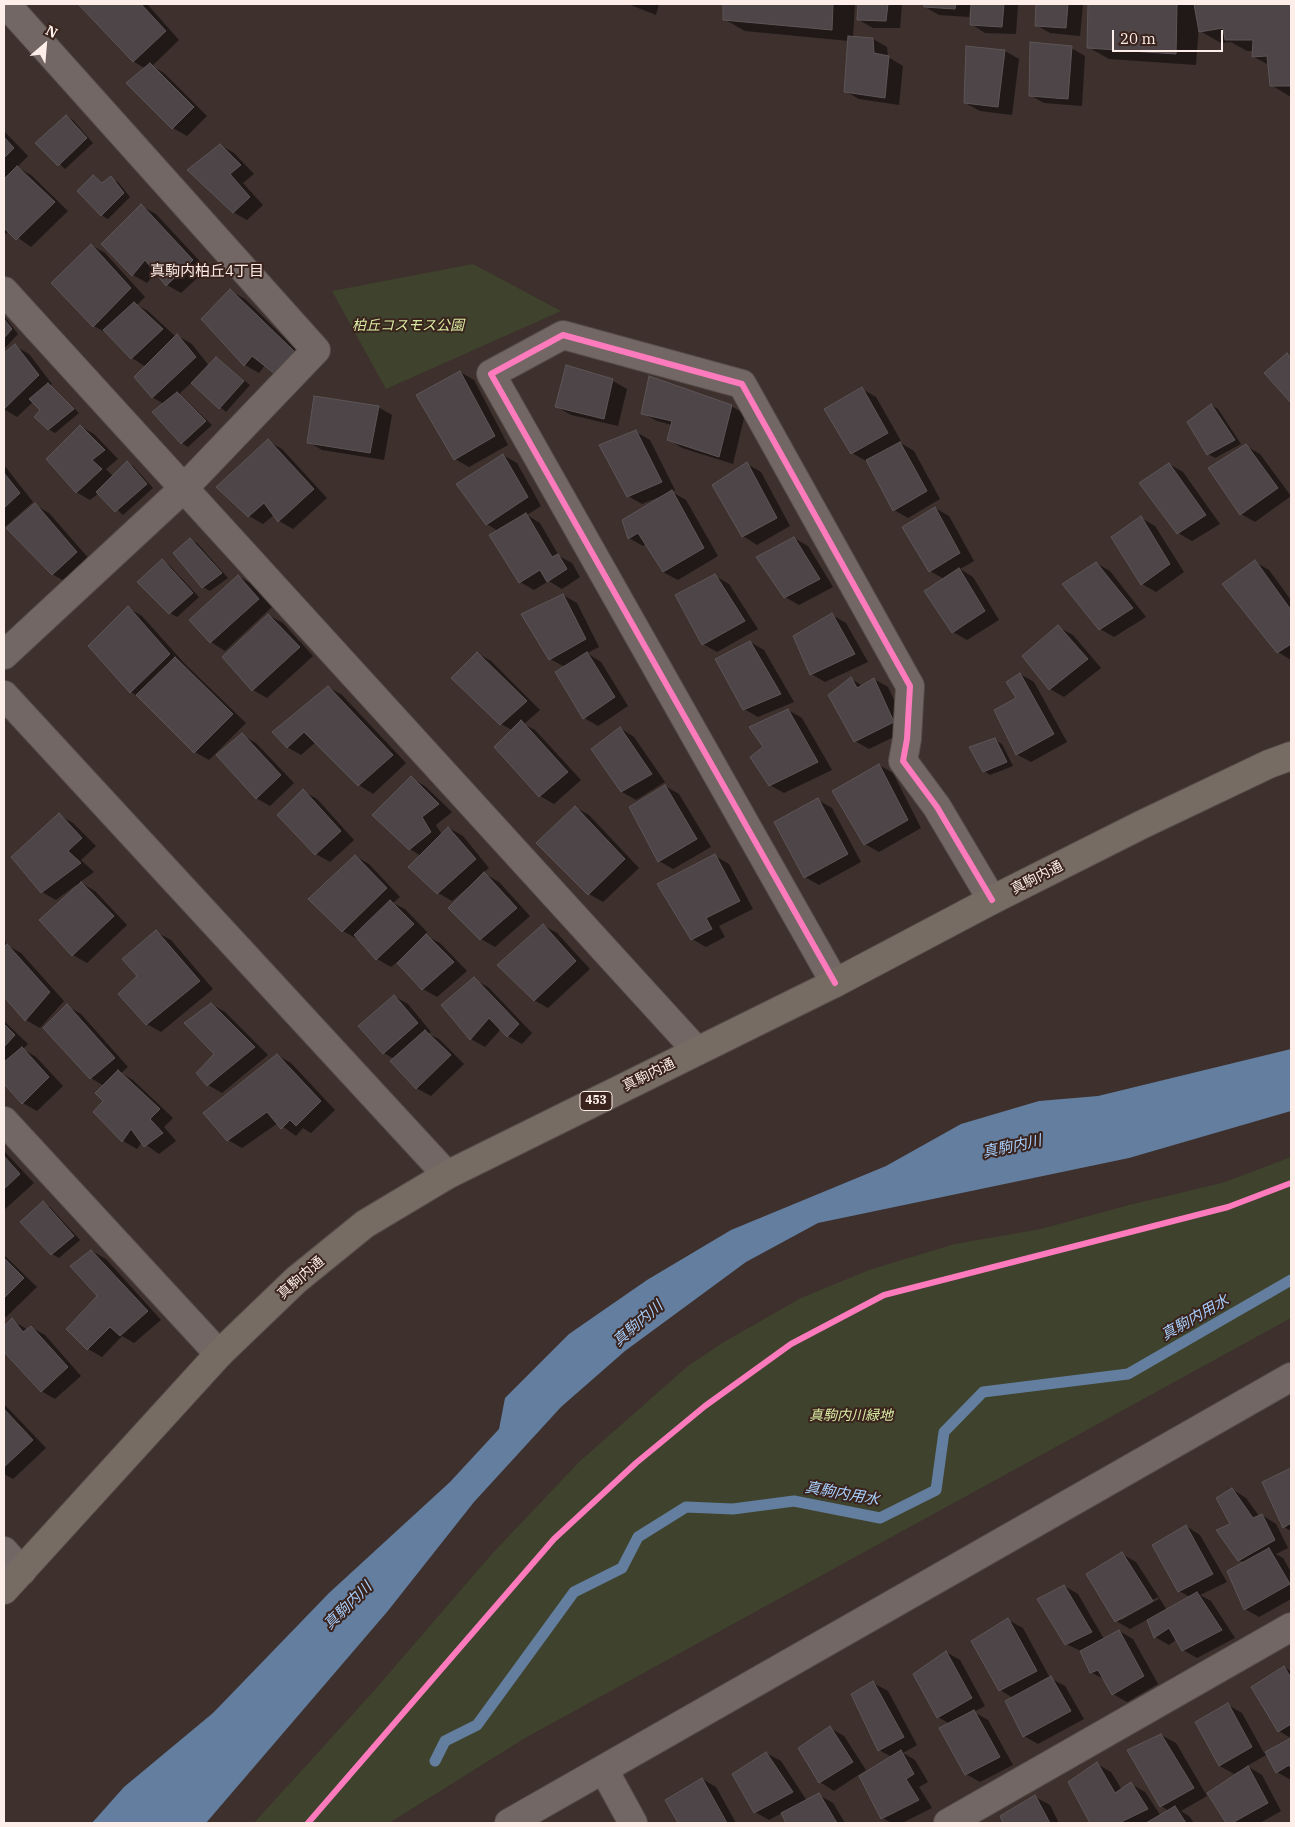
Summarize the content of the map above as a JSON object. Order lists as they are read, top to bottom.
{
  "streets": {
    "highway": ["真駒内通", "453"]
  },
  "districts": ["真駒内柏丘4丁目"],
  "water": ["真駒内川", "真駒内用水"],
  "parks": ["柏丘コスモス公園", "真駒内川緑地"],
  "scale_bar": "20 m",
  "north": "top right"
}
